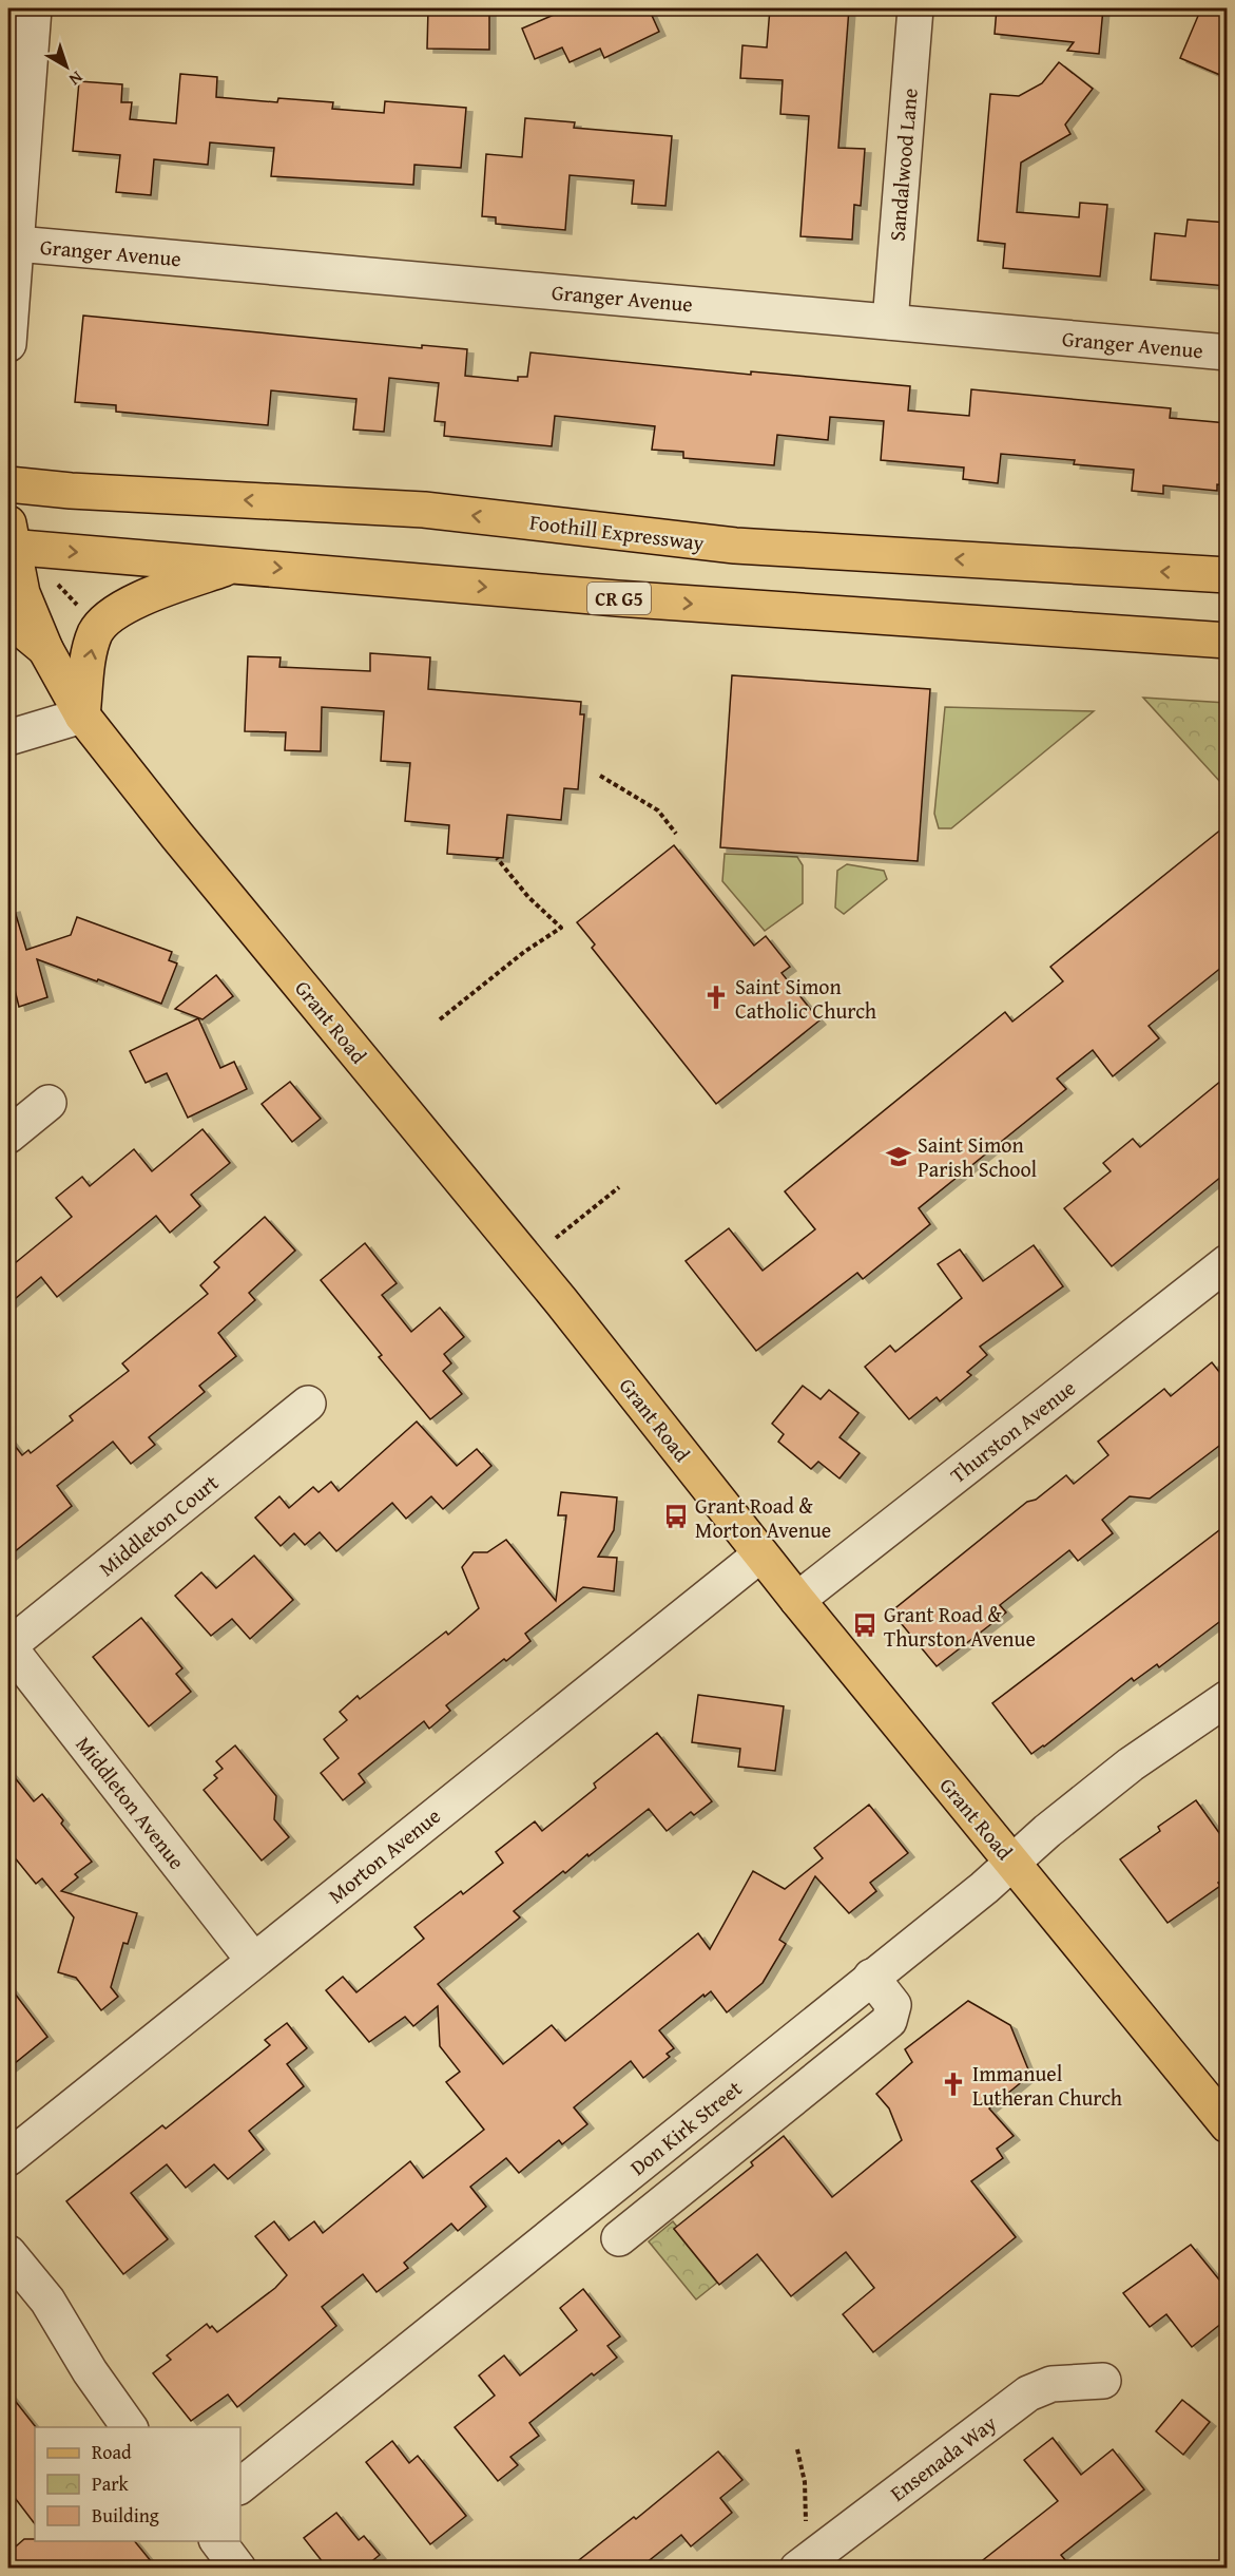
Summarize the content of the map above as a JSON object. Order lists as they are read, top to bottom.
{
  "streets": {
    "main road": ["Foothill Expressway", "CR G5", "Grant Road"],
    "street": [
      "Sandalwood Lane",
      "Granger Avenue",
      "Thurston Avenue",
      "Middleton Court",
      "Middleton Avenue",
      "Morton Avenue",
      "Don Kirk Street",
      "Ensenada Way"
    ]
  },
  "crossings": [
    ["Sandalwood Lane", "Granger Avenue"],
    ["CR G5", "Grant Road"],
    ["Grant Road", "Thurston Avenue"],
    ["Grant Road", "Morton Avenue"],
    ["Grant Road", "Don Kirk Street"],
    ["Middleton Court", "Middleton Avenue"],
    ["Middleton Avenue", "Morton Avenue"]
  ],
  "places": {
    "church": ["Saint Simon Catholic Church", "Immanuel Lutheran Church"],
    "school or university": ["Saint Simon Parish School"],
    "bus stop": ["Grant Road & Morton Avenue", "Grant Road & Thurston Avenue"]
  },
  "legend": ["Road", "Park", "Building"],
  "north": "bottom right"
}
